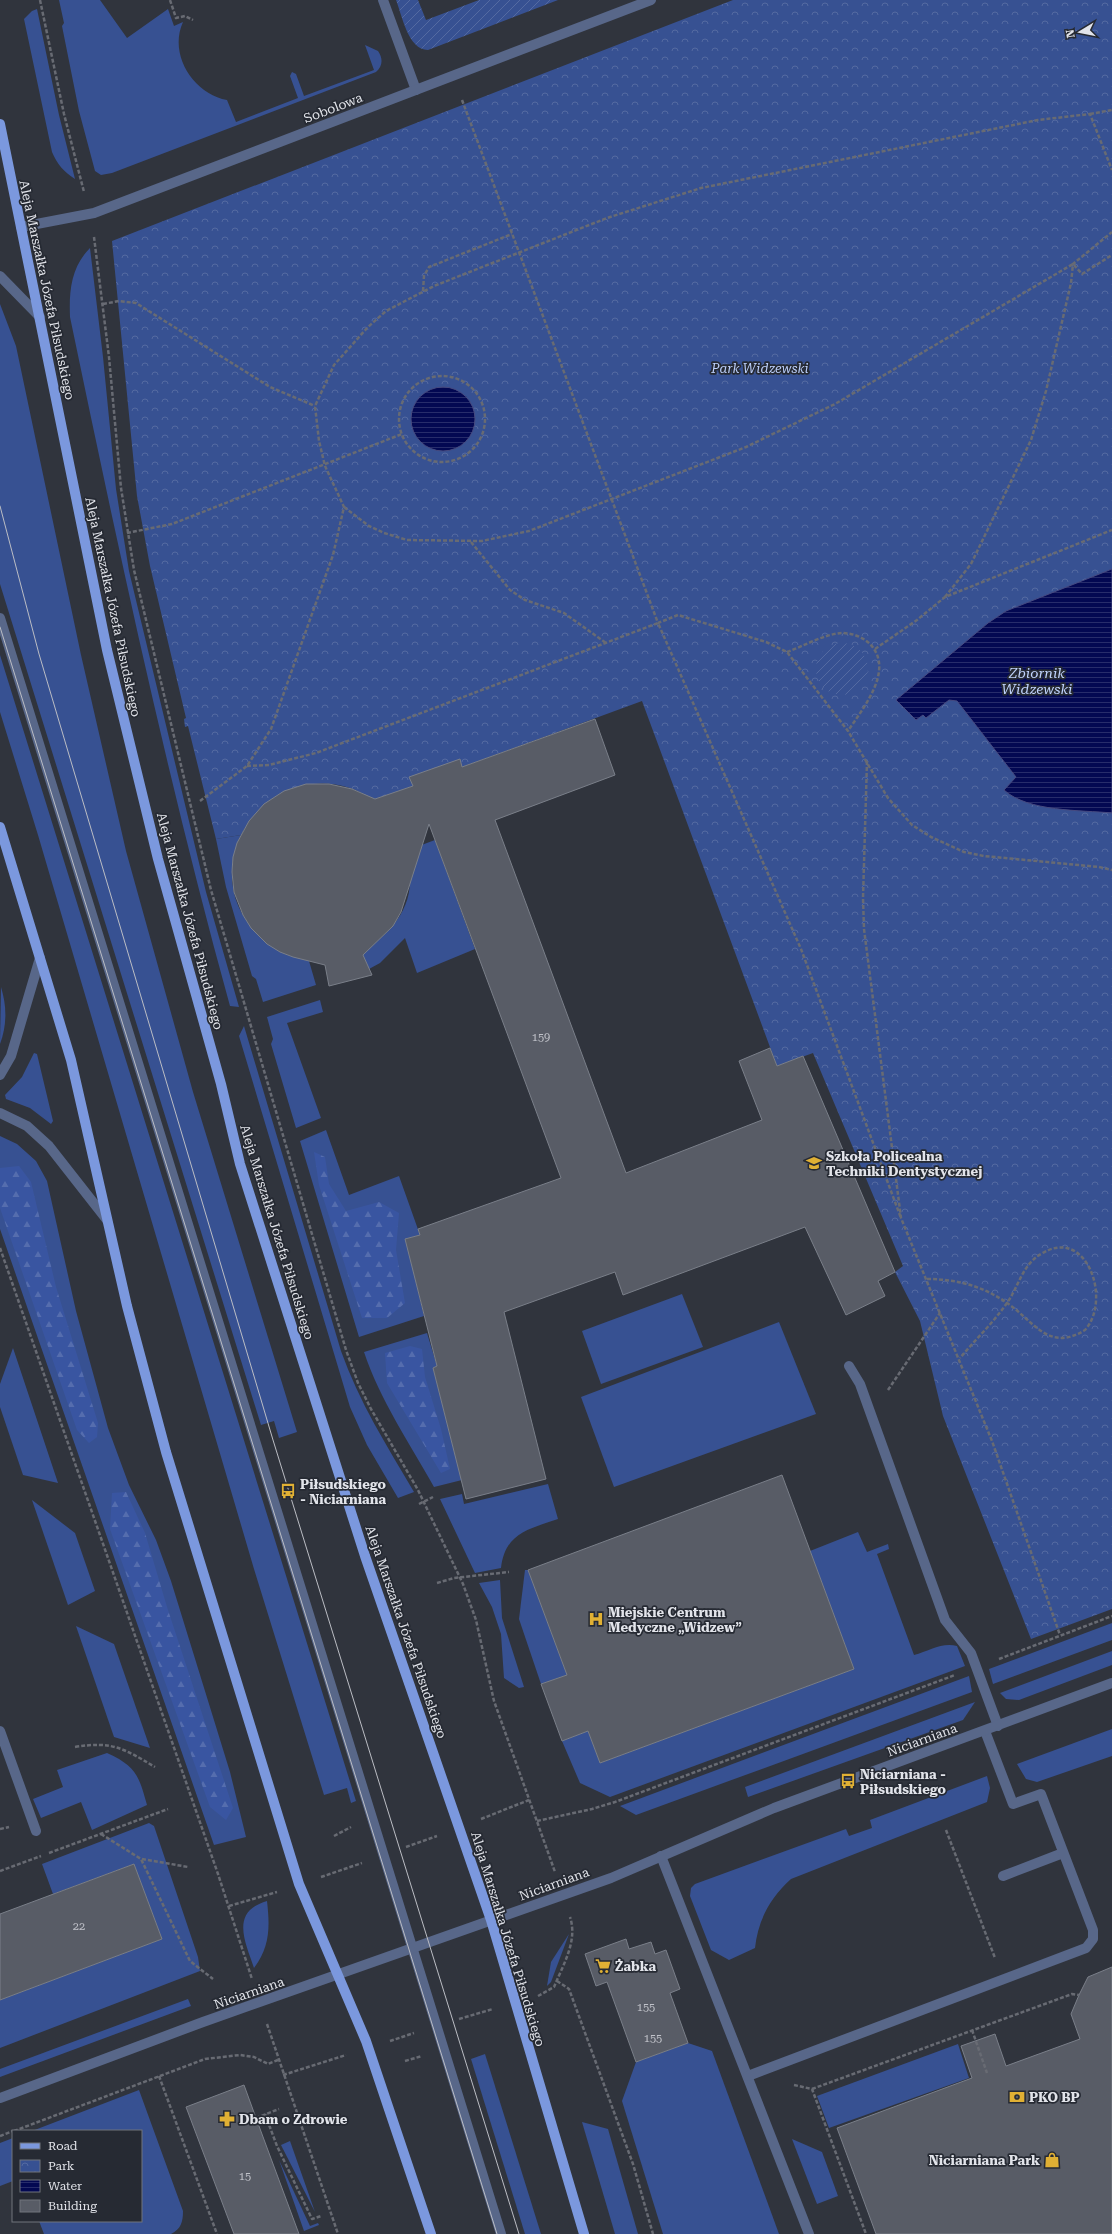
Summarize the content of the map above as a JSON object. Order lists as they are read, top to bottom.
{
  "streets": {
    "main road": ["Aleja Marszałka Józefa Piłsudskiego"],
    "street": ["Sobolowa", "Niciarniana"]
  },
  "crossings": [
    ["Sobolowa", "Aleja Marszałka Józefa Piłsudskiego"],
    ["Aleja Marszałka Józefa Piłsudskiego", "Niciarniana"]
  ],
  "water": ["Zbiornik Widzewski"],
  "parks": ["Park Widzewski"],
  "places": {
    "school or university": ["Szkoła Policealna Techniki Dentystycznej"],
    "bus stop": ["Piłsudskiego - Niciarniana", "Niciarniana - Piłsudskiego"],
    "hospital": ["Miejskie Centrum Medyczne „Widzew”"],
    "supermarket": ["Żabka"],
    "bank": ["PKO BP"],
    "pharmacy": ["Dbam o Zdrowie"],
    "shop": ["Niciarniana Park"]
  },
  "house_numbers": [
    "159",
    "22",
    "155",
    "155",
    "15"
  ],
  "legend": [
    "Road",
    "Park",
    "Water",
    "Building"
  ],
  "north": "left"
}
